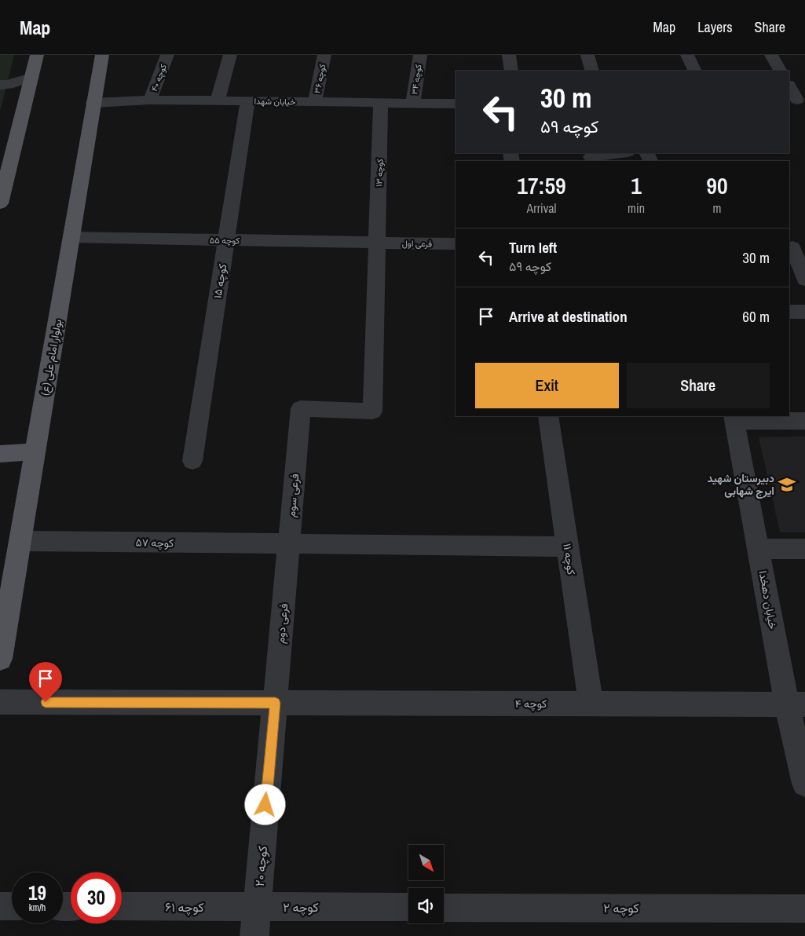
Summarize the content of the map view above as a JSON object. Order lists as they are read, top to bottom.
{
  "streets": {
    "main road": ["بولوار امام علی (ع)"],
    "street": [
      "کوچه ۴۰",
      "کوچه ۳۶",
      "کوچه ۳۴",
      "خیابان شهدا",
      "کوچه ۱۳",
      "کوچه ۵۵",
      "فرعی اول",
      "کوچه ۱۵",
      "فرعی سوم",
      "کوچه ۵۷",
      "کوچه ۱۱",
      "خیابان دهخدا",
      "فرعی دوم",
      "کوچه ۴",
      "کوچه ۲۰",
      "کوچه ۶۱",
      "کوچه ۲"
    ]
  },
  "crossings": [
    ["کوچه ۴۰", "خیابان شهدا"],
    ["کوچه ۳۶", "خیابان شهدا"],
    ["کوچه ۳۴", "خیابان شهدا"],
    ["خیابان شهدا", "کوچه ۱۳"],
    ["خیابان شهدا", "کوچه ۱۵"],
    ["خیابان شهدا", "بولوار امام علی (ع)"],
    ["کوچه ۱۳", "کوچه ۵۵"],
    ["کوچه ۱۳", "فرعی اول"],
    ["کوچه ۱۳", "فرعی سوم"],
    ["کوچه ۵۵", "فرعی اول"],
    ["کوچه ۵۵", "کوچه ۱۵"],
    ["کوچه ۵۵", "بولوار امام علی (ع)"],
    ["کوچه ۵۵", "فرعی سوم"],
    ["فرعی اول", "فرعی سوم"],
    ["بولوار امام علی (ع)", "کوچه ۵۷"],
    ["فرعی سوم", "کوچه ۵۷"],
    ["فرعی سوم", "فرعی دوم"],
    ["کوچه ۵۷", "فرعی دوم"],
    ["کوچه ۱۱", "کوچه ۴"],
    ["خیابان دهخدا", "کوچه ۴"],
    ["فرعی دوم", "کوچه ۴"],
    ["فرعی دوم", "کوچه ۲۰"],
    ["کوچه ۴", "کوچه ۲۰"],
    ["کوچه ۲۰", "کوچه ۶۱"],
    ["کوچه ۲۰", "کوچه ۲"],
    ["کوچه ۶۱", "کوچه ۲"]
  ],
  "places": {
    "school or university": ["دبیرستان شهید ایرج شهابی"]
  },
  "north": "bottom right",
  "page": {
    "header": "Map",
    "nav": ["Map", "Layers", "Share"],
    "turn": ["30 m", "کوچه ۵۹"],
    "eta": [
      "17:59",
      "Arrival",
      "1",
      "min",
      "90",
      "m"
    ],
    "list": [
      {
        "name": "Turn left",
        "note": "کوچه ۵۹",
        "value": "30 m"
      },
      {
        "name": "Arrive at destination",
        "value": "60 m"
      }
    ],
    "buttons": ["Exit", "Share"],
    "speed": "19 km/h",
    "limit": "30"
  }
}
